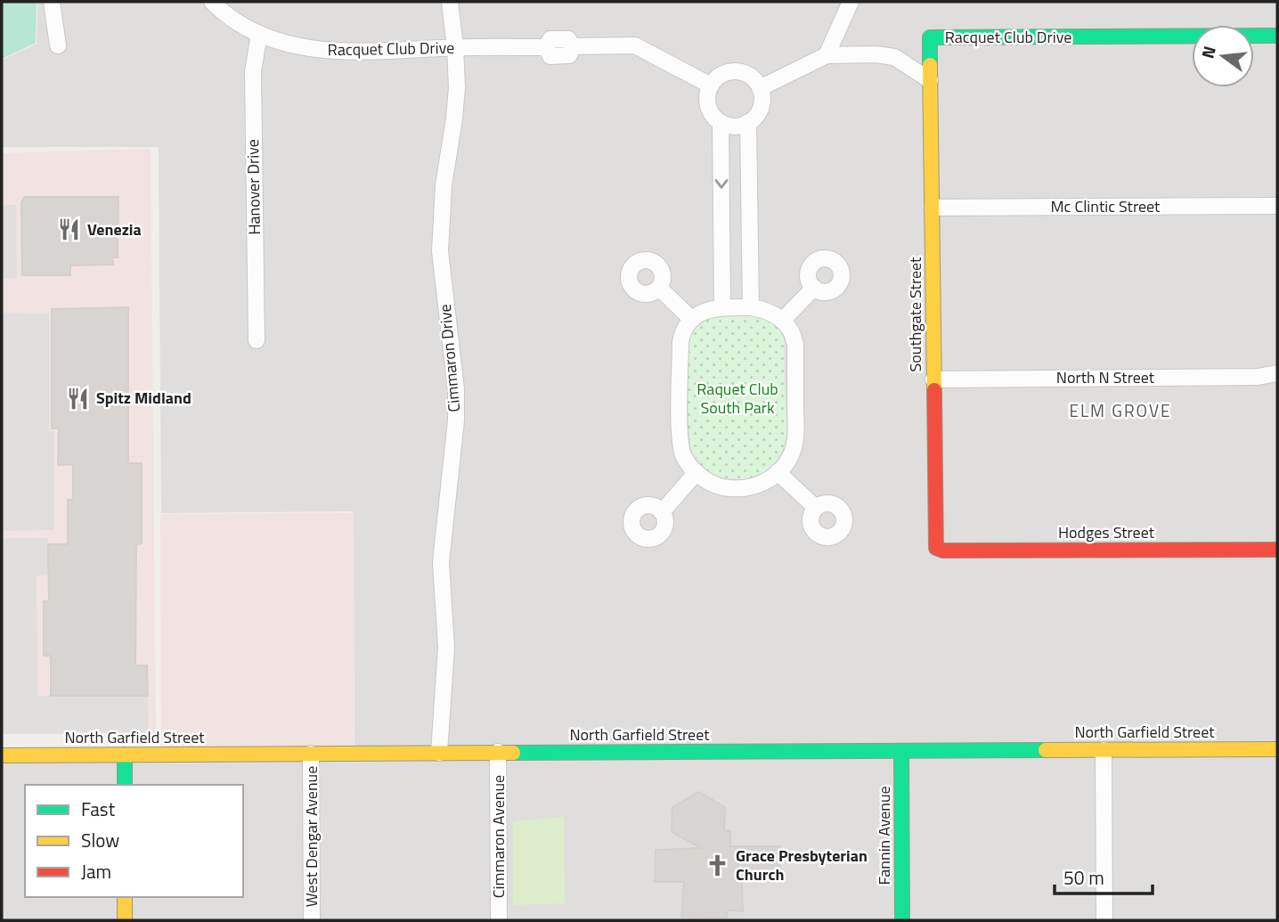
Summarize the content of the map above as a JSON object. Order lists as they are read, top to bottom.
{
  "streets": {
    "street": [
      "Racquet Club Drive",
      "Hanover Drive",
      "Mc Clintic Street",
      "Southgate Street",
      "Cimmaron Drive",
      "North N Street",
      "Hodges Street",
      "North Garfield Street",
      "Fannin Avenue",
      "West Dengar Avenue",
      "Cimmaron Avenue"
    ]
  },
  "crossings": [
    ["Racquet Club Drive", "Hanover Drive"],
    ["Racquet Club Drive", "Southgate Street"],
    ["Racquet Club Drive", "Cimmaron Drive"],
    ["Mc Clintic Street", "Southgate Street"],
    ["Southgate Street", "North N Street"],
    ["Southgate Street", "Hodges Street"],
    ["Cimmaron Drive", "North Garfield Street"],
    ["North Garfield Street", "Fannin Avenue"],
    ["North Garfield Street", "West Dengar Avenue"],
    ["North Garfield Street", "Cimmaron Avenue"]
  ],
  "districts": ["ELM GROVE"],
  "parks": ["Raquet Club South Park"],
  "places": {
    "restaurant": ["Venezia", "Spitz Midland"],
    "church": ["Grace Presbyterian Church"]
  },
  "legend": ["Fast", "Slow", "Jam"],
  "scale_bar": "50 m",
  "north": "left"
}
